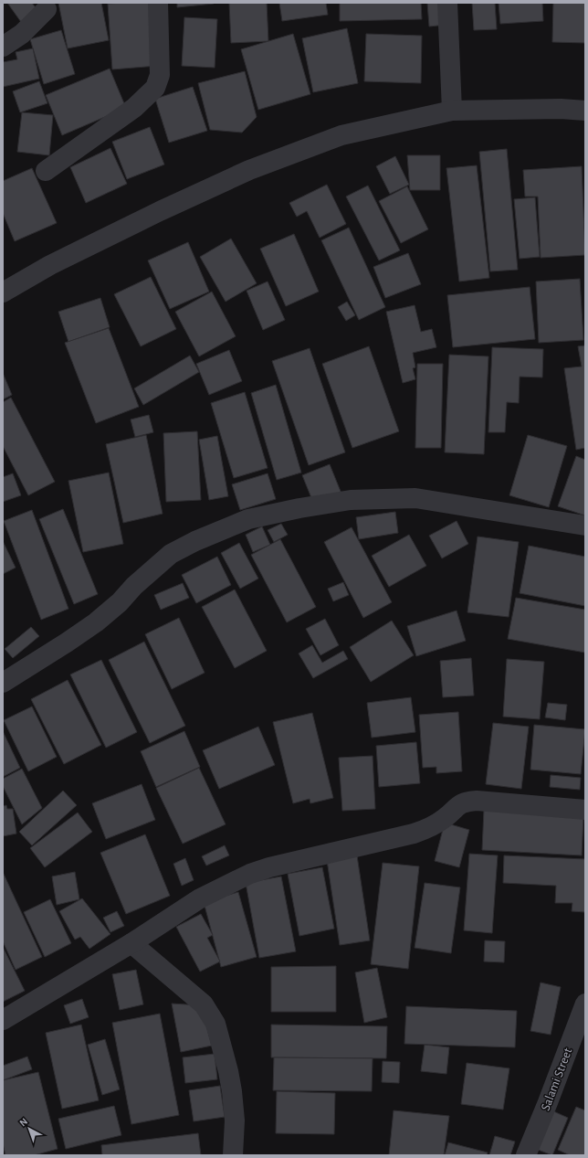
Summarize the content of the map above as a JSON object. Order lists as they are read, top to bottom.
{
  "streets": {
    "street": ["Salami Street"]
  },
  "north": "top left"
}
